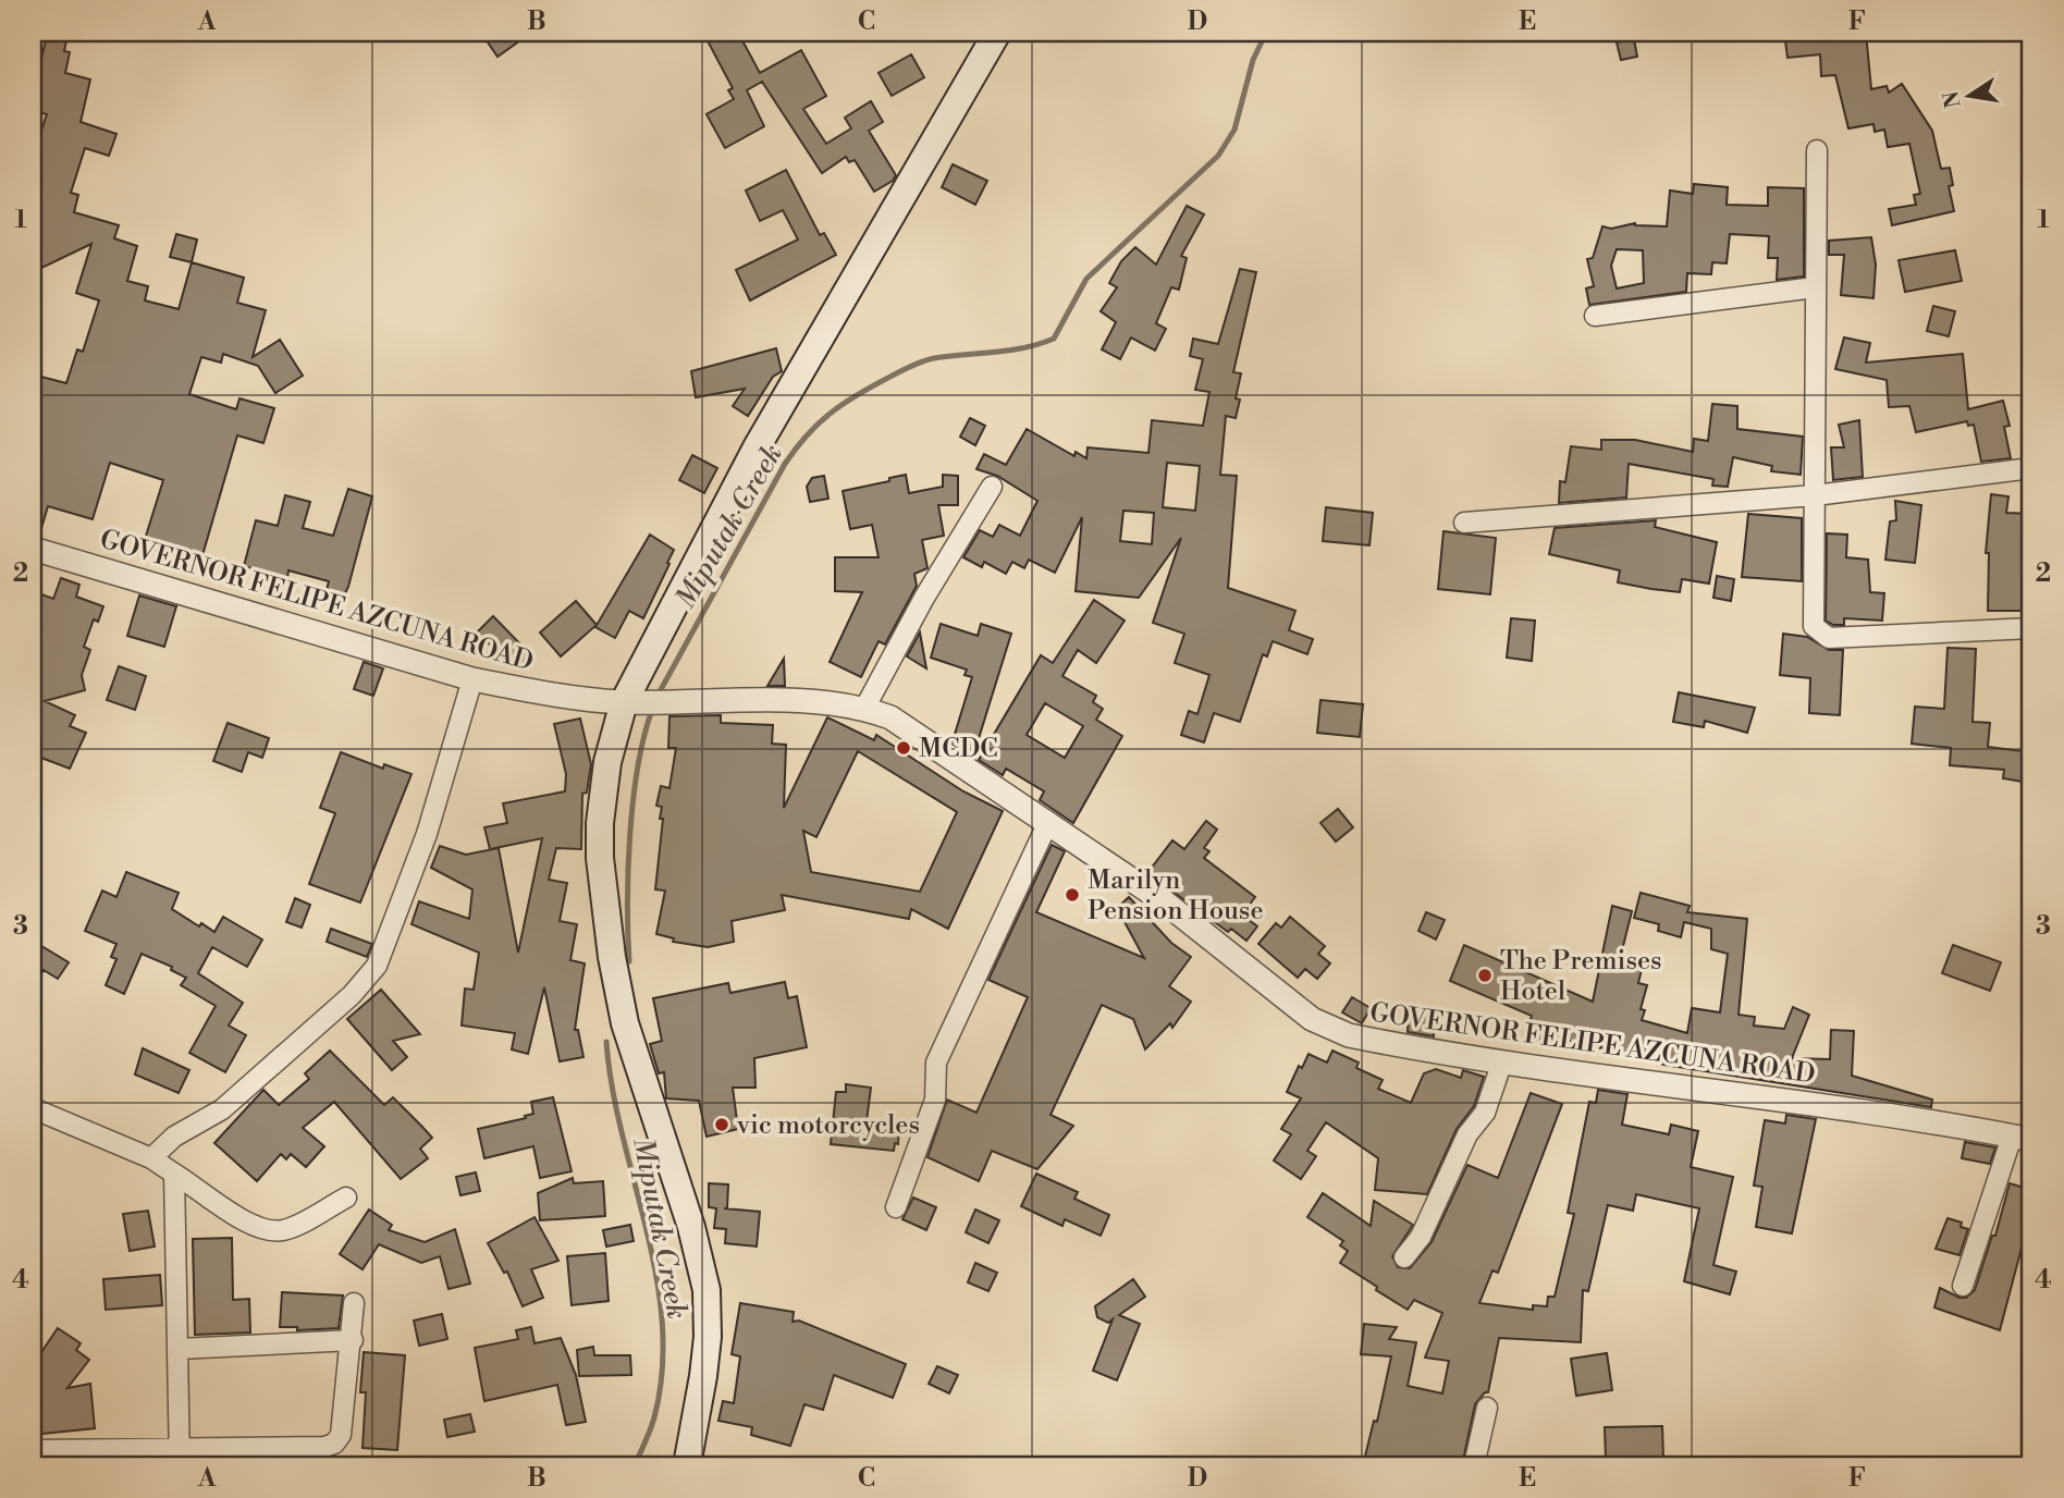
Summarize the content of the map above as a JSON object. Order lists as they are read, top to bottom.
{
  "streets": {
    "street": ["GOVERNOR FELIPE AZCUNA ROAD"]
  },
  "water": ["Miputak Creek"],
  "places": [
    "MCDC",
    "Marilyn Pension House",
    "The Premises Hotel",
    "vic motorcycles"
  ],
  "north": "left",
  "grid": {
    "columns": [
      "A",
      "B",
      "C",
      "D",
      "E",
      "F"
    ],
    "rows": [
      "1",
      "2",
      "3",
      "4"
    ]
  }
}
